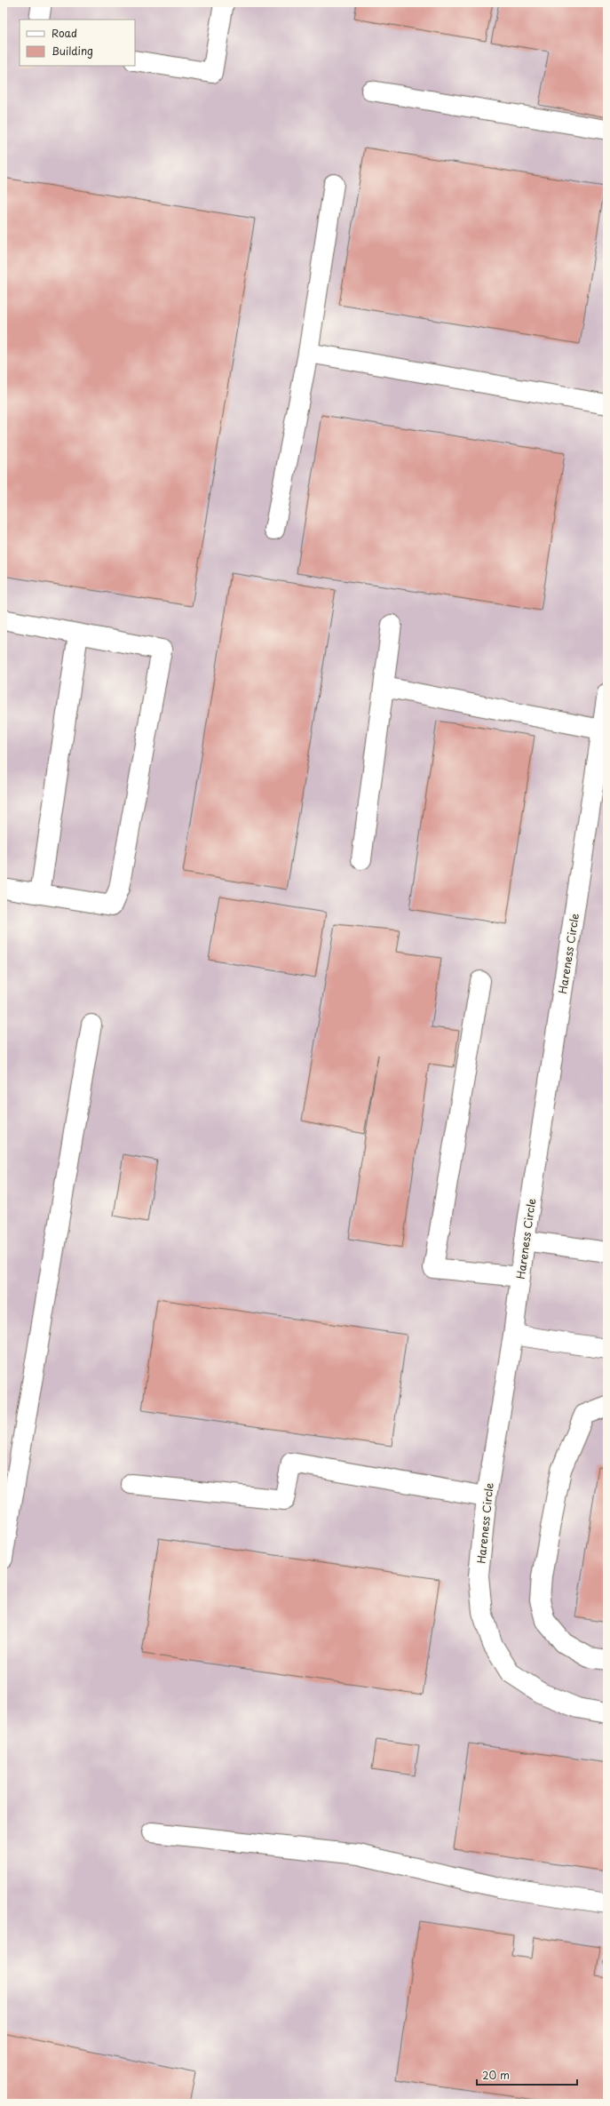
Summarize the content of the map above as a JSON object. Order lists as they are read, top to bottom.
{
  "streets": {
    "street": ["Hareness Circle"]
  },
  "legend": ["Road", "Building"],
  "scale_bar": "20 m"
}
